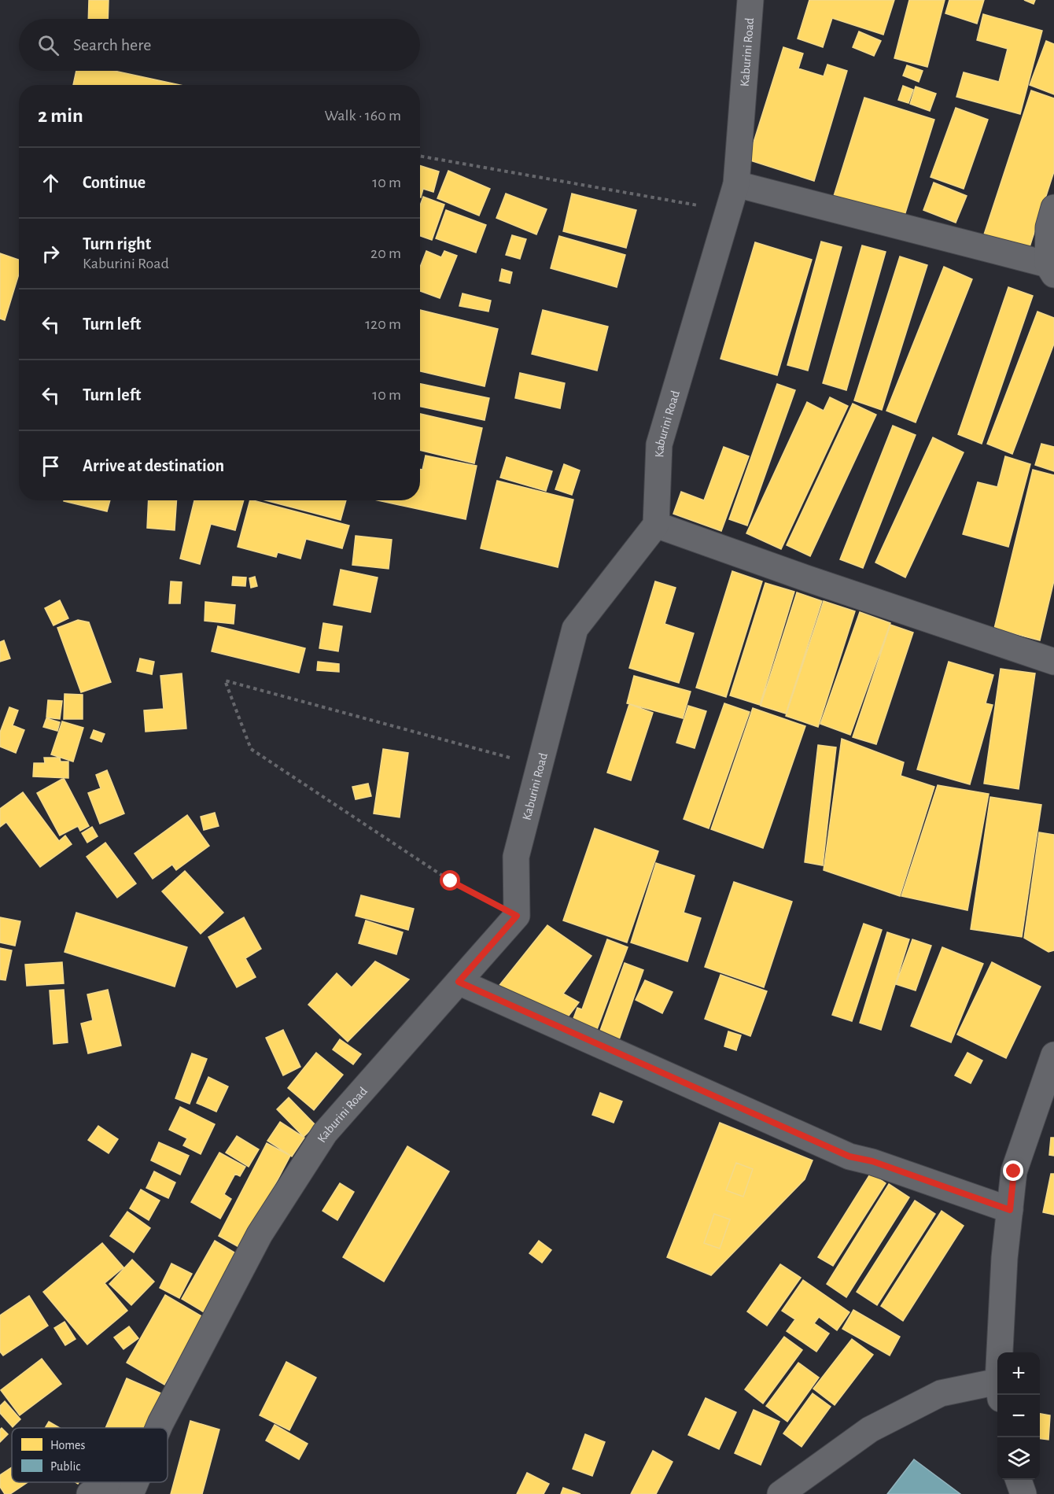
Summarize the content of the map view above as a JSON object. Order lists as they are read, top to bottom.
{
  "streets": {
    "street": ["Kaburini Road"]
  },
  "legend": ["Homes", "Public"],
  "page": {
    "search": "Search here",
    "heading": ["2 min", "Walk · 160 m"],
    "list": [
      ["Continue", "10 m"],
      ["Turn right", "Kaburini Road", "20 m"],
      ["Turn left", "120 m"],
      ["Turn left", "10 m"],
      "Arrive at destination"
    ],
    "map_buttons": ["+", "−"]
  }
}
